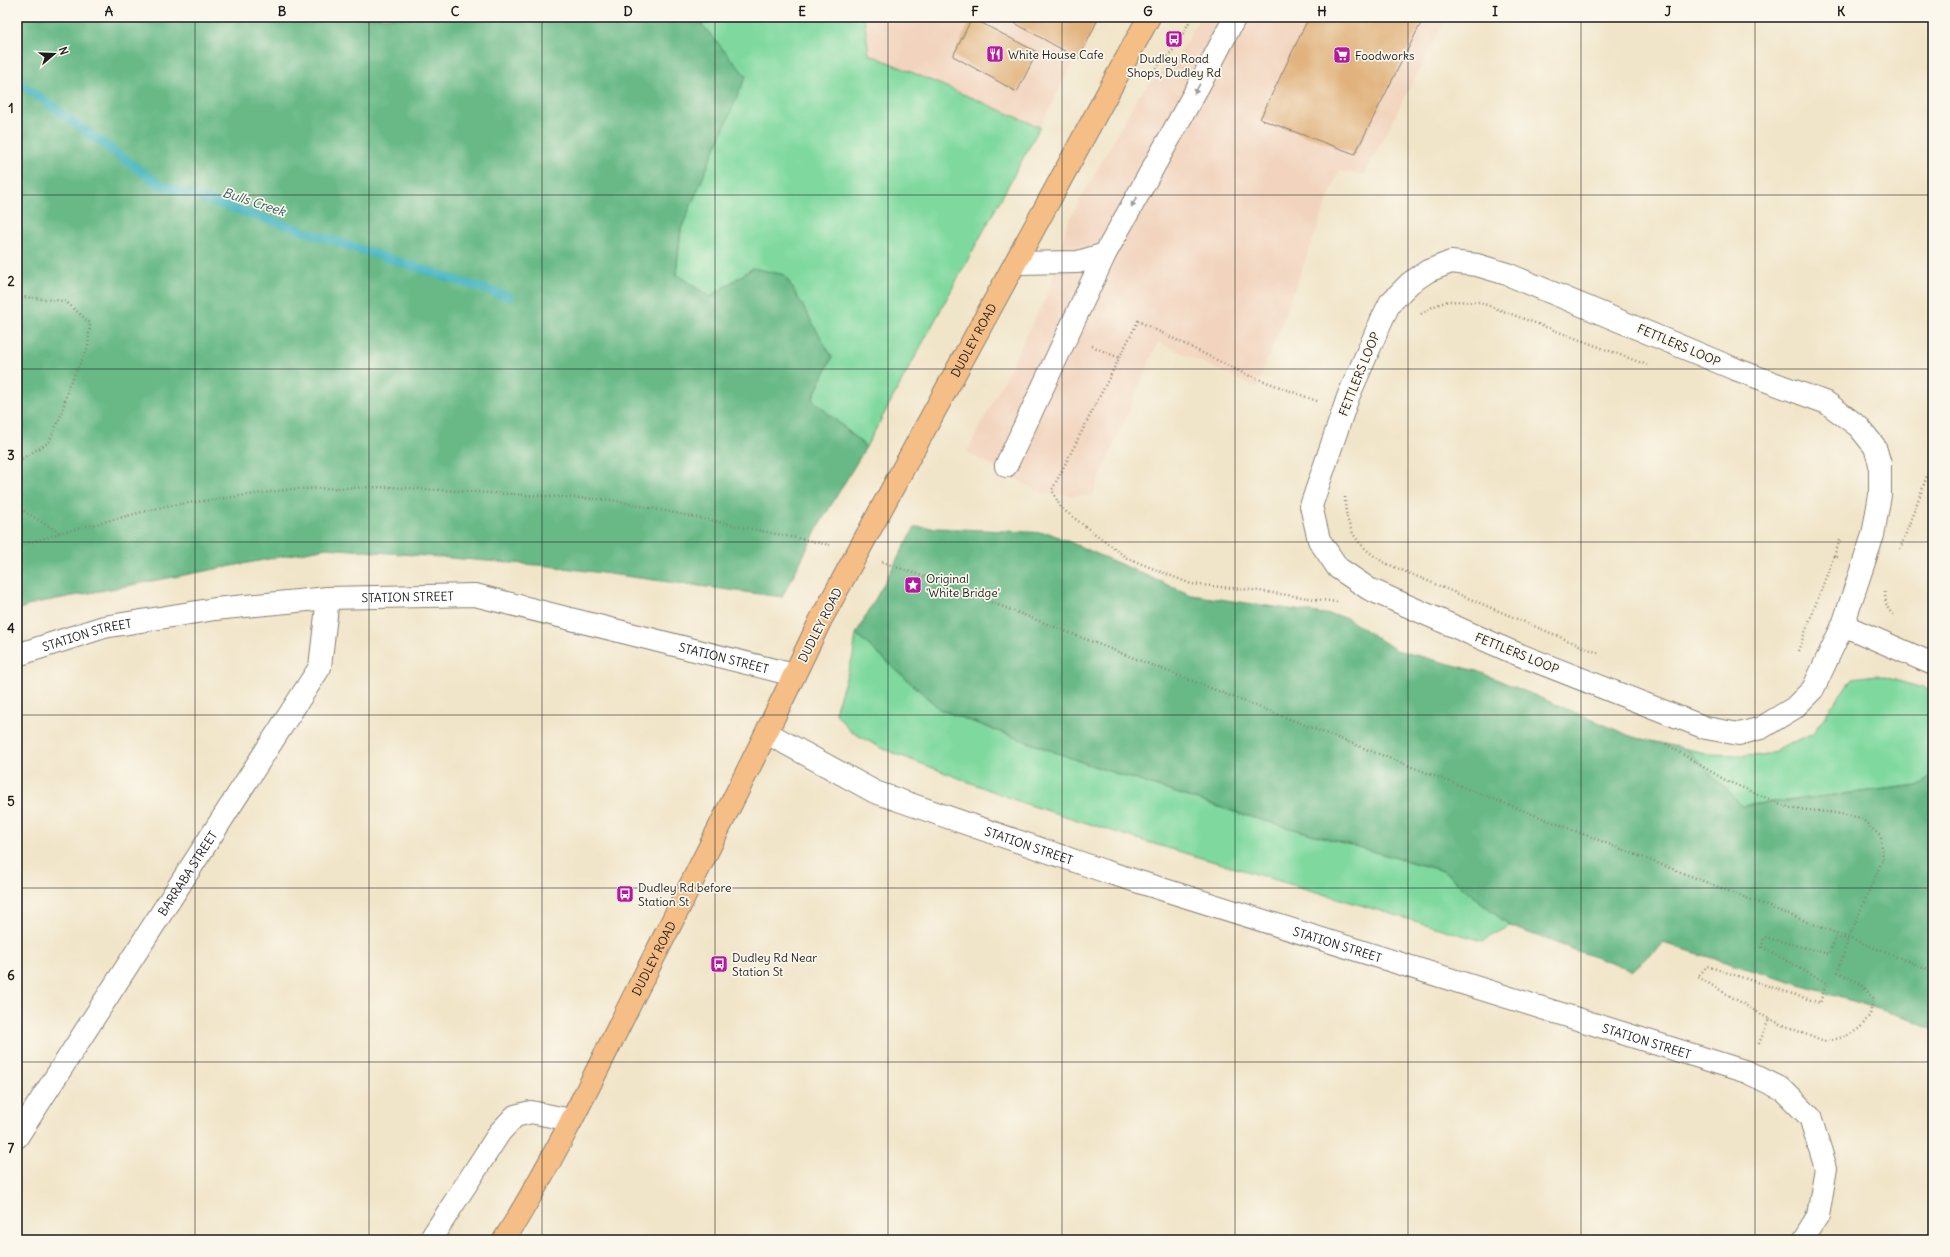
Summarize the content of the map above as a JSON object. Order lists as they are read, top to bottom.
{
  "streets": {
    "main road": ["DUDLEY ROAD"],
    "street": ["FETTLERS LOOP", "STATION STREET", "BARRABA STREET"]
  },
  "crossings": [
    ["DUDLEY ROAD", "STATION STREET"],
    ["STATION STREET", "BARRABA STREET"]
  ],
  "water": ["Bulls Creek"],
  "places": {
    "bus stop": ["Dudley Road Shops, Dudley Rd", "Dudley Rd before Station St", "Dudley Rd Near Station St"],
    "restaurant": ["White House Cafe"],
    "supermarket": ["Foodworks"],
    "place": ["Original 'White Bridge'"]
  },
  "north": "right",
  "grid": {
    "columns": [
      "A",
      "B",
      "C",
      "D",
      "E",
      "F",
      "G",
      "H",
      "I",
      "J",
      "K"
    ],
    "rows": [
      "1",
      "2",
      "3",
      "4",
      "5",
      "6",
      "7"
    ]
  }
}
